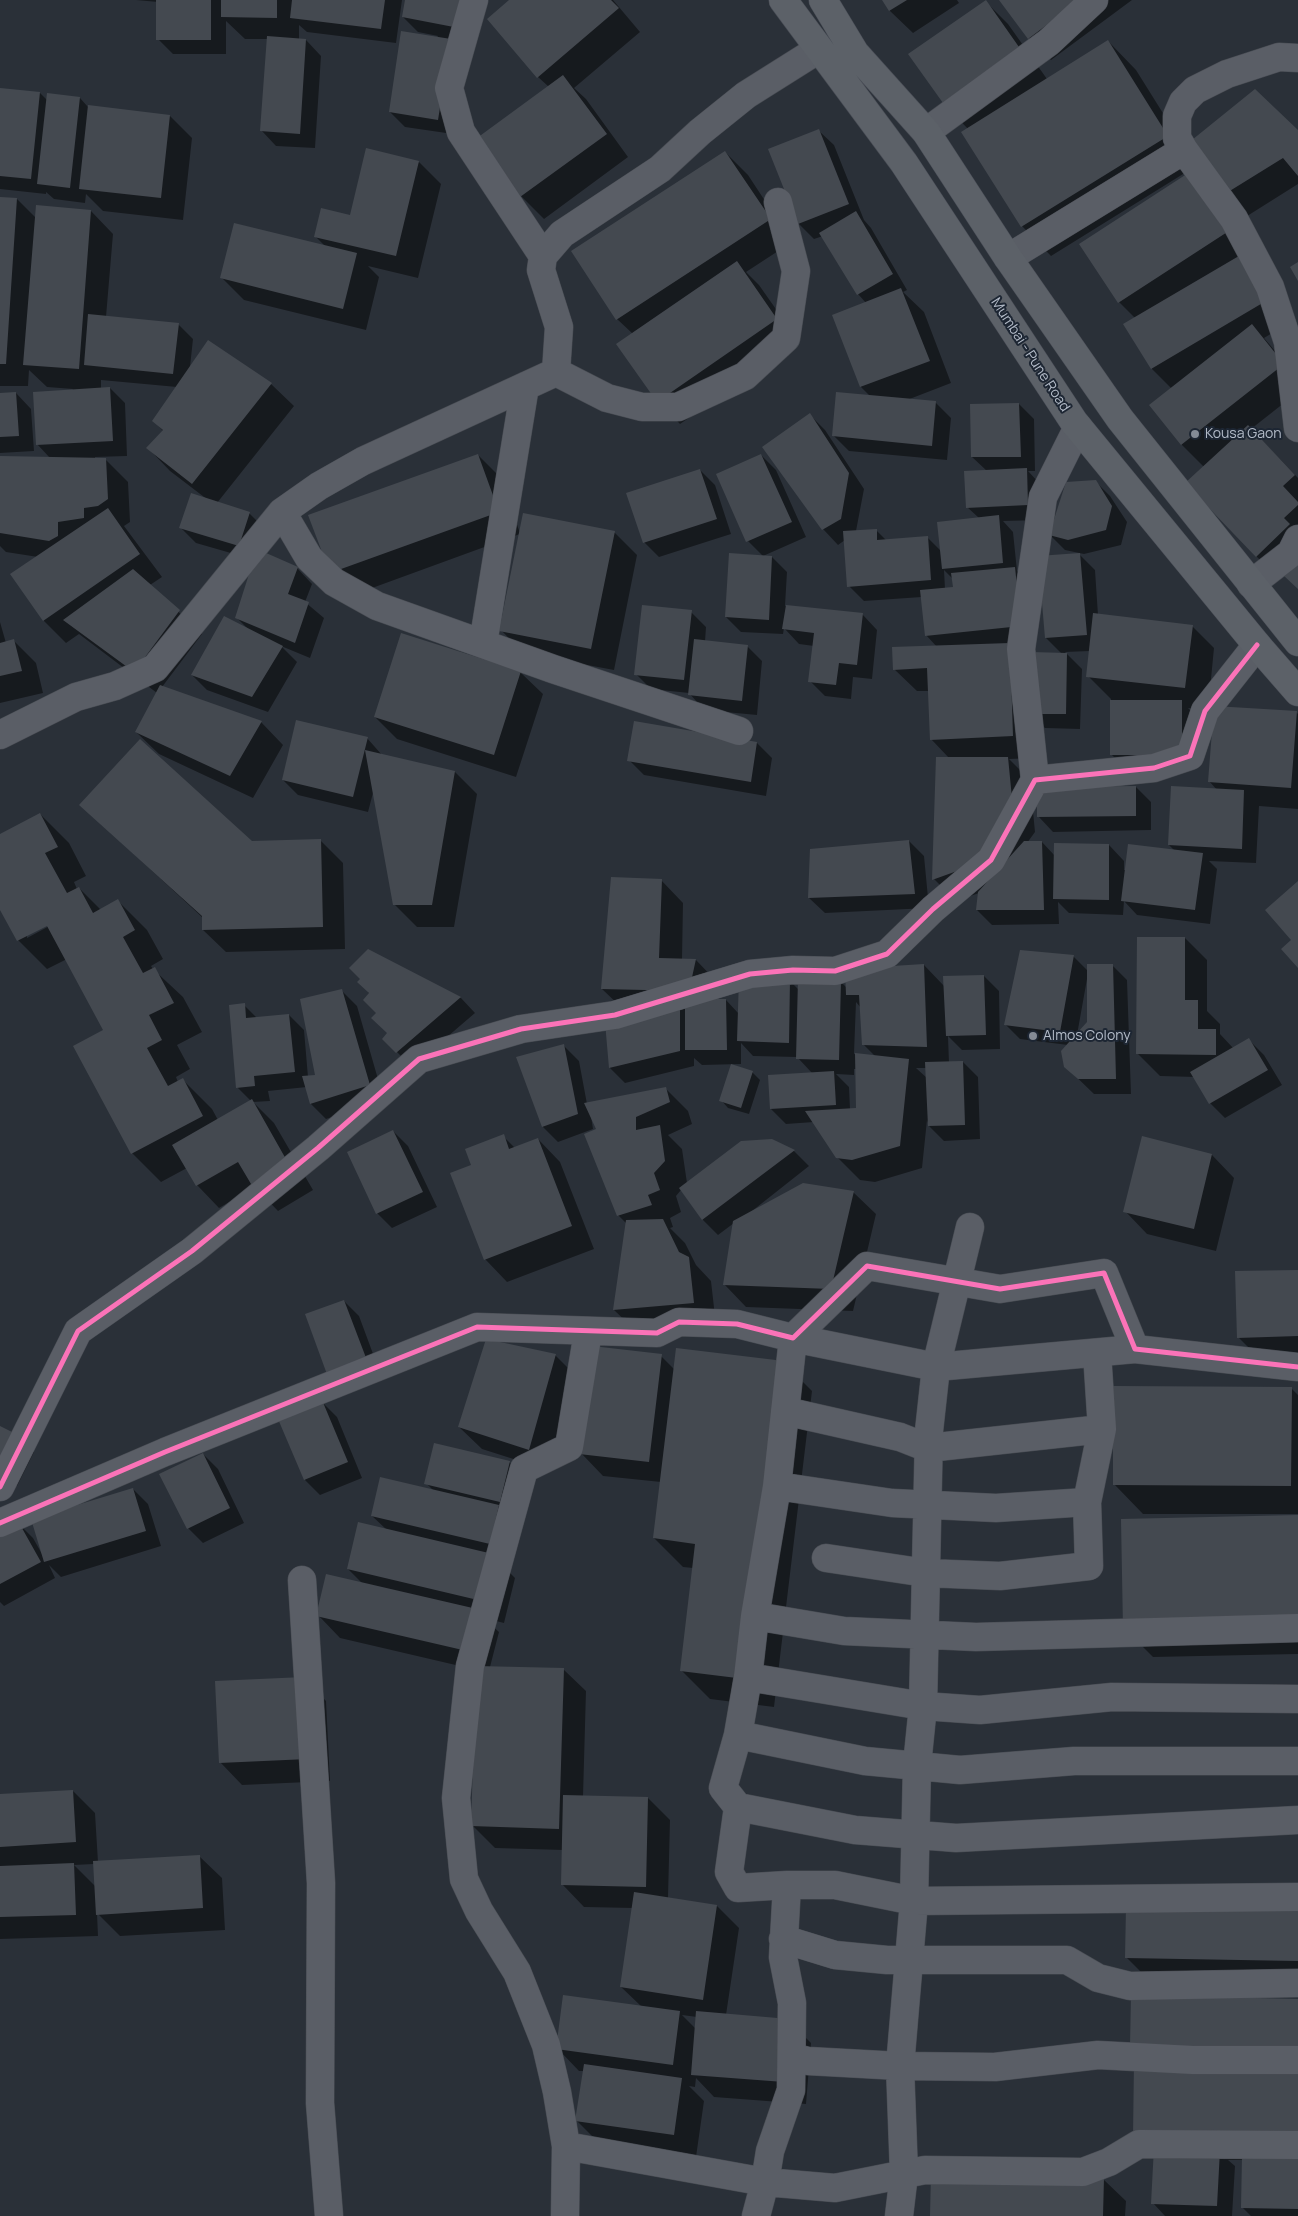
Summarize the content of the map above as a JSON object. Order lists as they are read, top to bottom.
{
  "streets": {
    "main road": ["Mumbai - Pune Road"]
  },
  "places": ["Kousa Gaon", "Almos Colony"]
}
